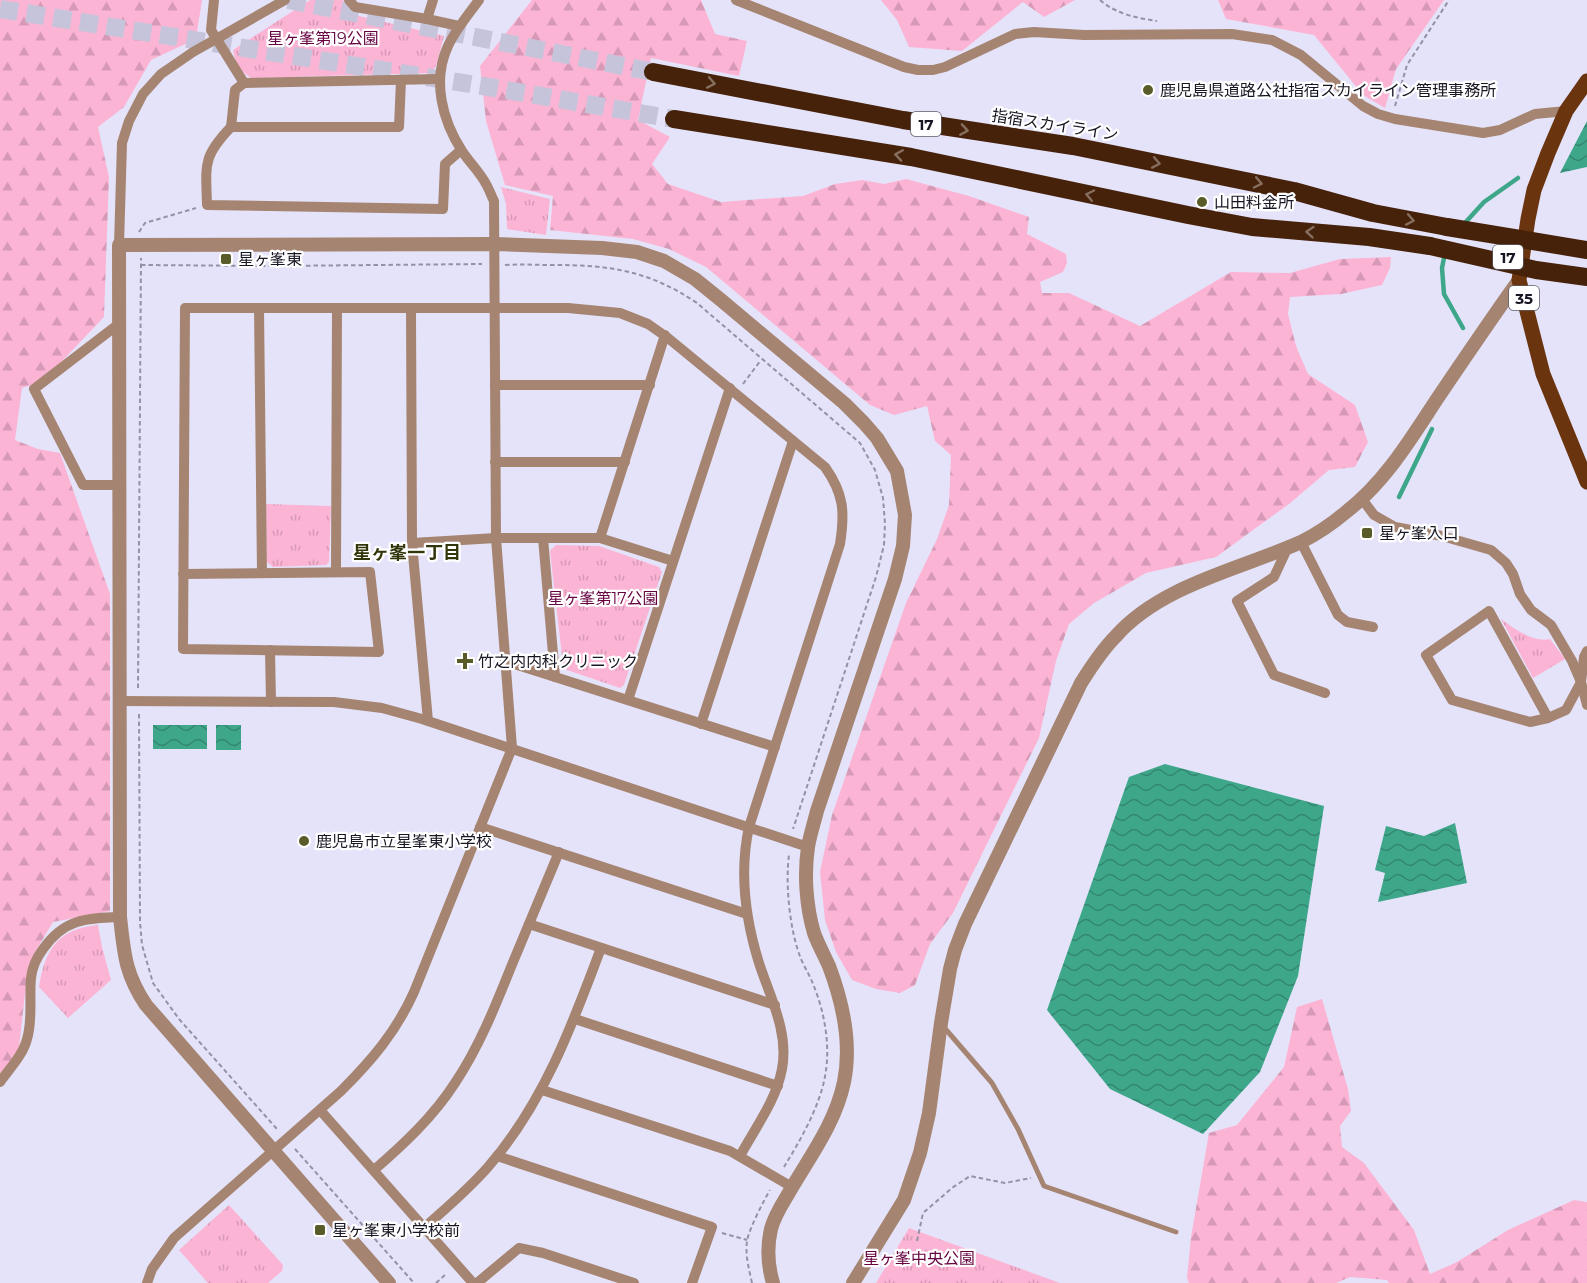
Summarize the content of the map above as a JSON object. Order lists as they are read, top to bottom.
{
  "streets": {
    "highway": ["17", "指宿スカイライン"],
    "main road": ["35"]
  },
  "crossings": [
    ["17", "指宿スカイライン"]
  ],
  "districts": ["星ヶ峯一丁目"],
  "parks": ["星ヶ峯第19公園", "星ヶ峯第17公園", "星ヶ峯中央公園"],
  "places": {
    "other": ["鹿児島県道路公社指宿スカイライン管理事務所", "山田料金所", "鹿児島市立星峯東小学校"],
    "transit": ["星ヶ峯東", "星ヶ峯入口", "星ヶ峯東小学校前"],
    "health": ["竹之内内科クリニック"]
  }
}
